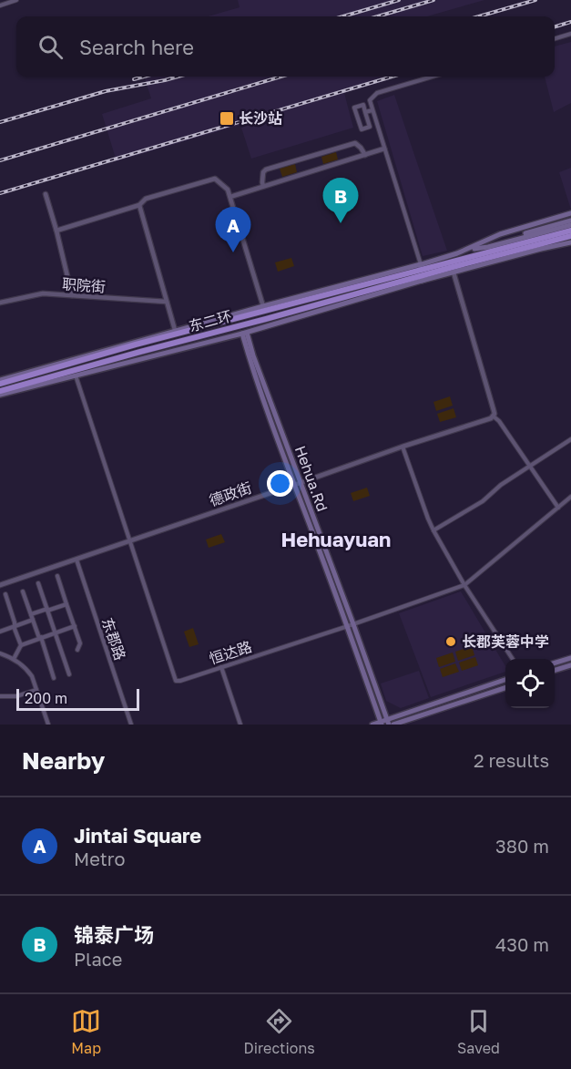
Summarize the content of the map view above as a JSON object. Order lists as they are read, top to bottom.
{
  "streets": {
    "highway": ["东二环"],
    "main road": ["Hehua.Rd"],
    "street": [
      "职院街",
      "德政街",
      "东郡路",
      "恒达路"
    ]
  },
  "crossings": [
    ["Hehua.Rd", "德政街"],
    ["Hehua.Rd", "恒达路"],
    ["德政街", "东郡路"],
    ["德政街", "恒达路"]
  ],
  "districts": ["Hehuayuan"],
  "places": {
    "transit": ["长沙站"],
    "other": ["长郡芙蓉中学"]
  },
  "scale_bar": "200 m",
  "page": {
    "search": "Search here",
    "pins": ["B", "A"],
    "scale": "200 m",
    "heading": ["Nearby", "2 results"],
    "list": [
      {
        "mark": "A",
        "name": "Jintai Square",
        "note": "Metro",
        "value": "380 m"
      },
      {
        "mark": "B",
        "name": "锦泰广场",
        "note": "Place",
        "value": "430 m"
      }
    ],
    "nav": ["Map", "Directions", "Saved"]
  }
}
